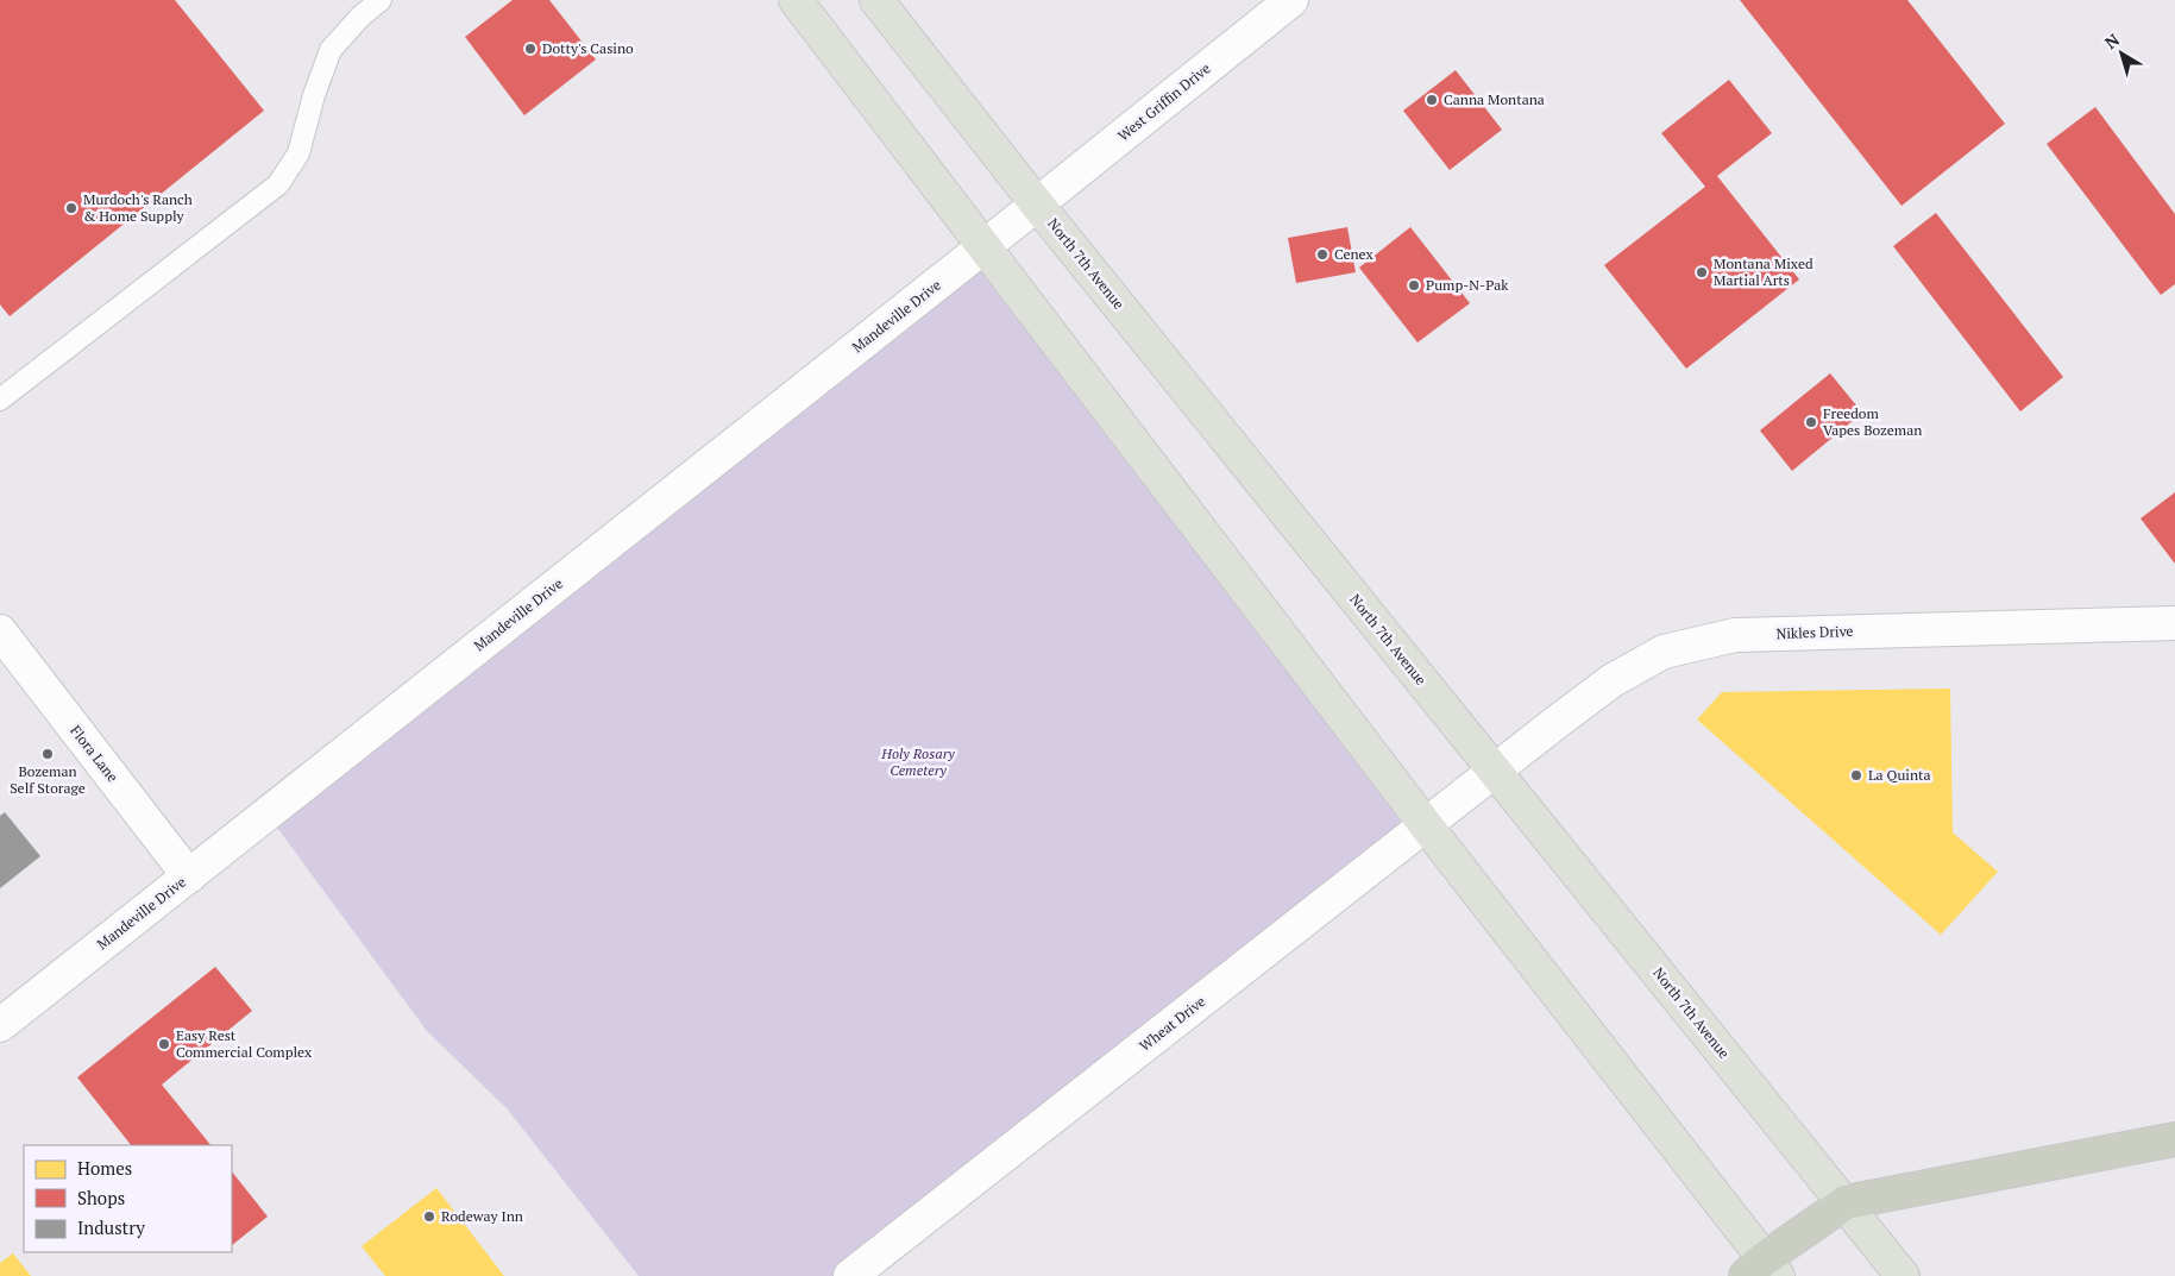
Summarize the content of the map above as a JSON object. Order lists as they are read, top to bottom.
{
  "streets": {
    "main road": ["North 7th Avenue"],
    "street": [
      "West Griffin Drive",
      "Mandeville Drive",
      "Nikles Drive",
      "Flora Lane",
      "Wheat Drive"
    ]
  },
  "crossings": [
    ["West Griffin Drive", "North 7th Avenue"],
    ["West Griffin Drive", "Mandeville Drive"],
    ["North 7th Avenue", "Mandeville Drive"],
    ["North 7th Avenue", "Nikles Drive"],
    ["North 7th Avenue", "Wheat Drive"],
    ["Mandeville Drive", "Flora Lane"],
    ["Nikles Drive", "Wheat Drive"]
  ],
  "parks": ["Holy Rosary Cemetery"],
  "places": [
    "Dotty's Casino",
    "Canna Montana",
    "Murdoch's Ranch & Home Supply",
    "Cenex",
    "Montana Mixed Martial Arts",
    "Pump-N-Pak",
    "Freedom Vapes Bozeman",
    "Bozeman Self Storage",
    "La Quinta",
    "Easy Rest Commercial Complex",
    "Rodeway Inn"
  ],
  "legend": ["Homes", "Shops", "Industry"],
  "north": "top left"
}
